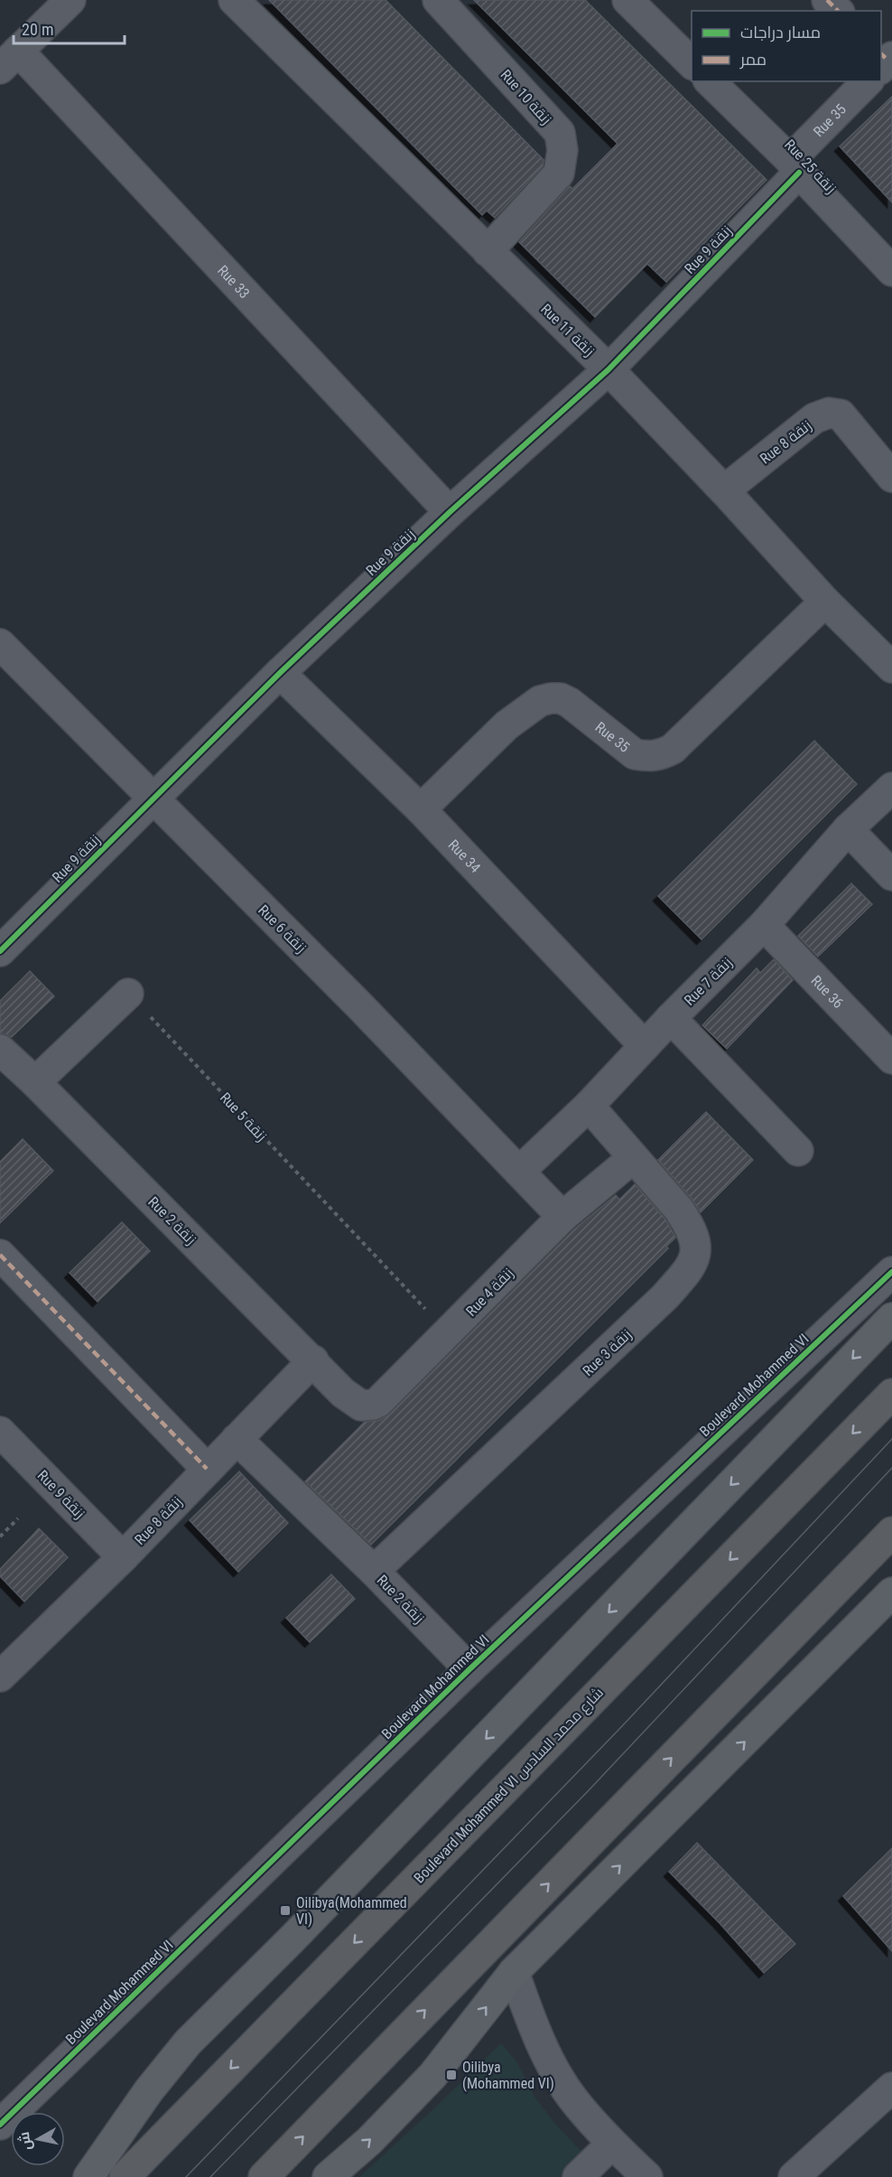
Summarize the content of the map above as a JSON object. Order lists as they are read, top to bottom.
{
  "streets": {
    "highway": ["Boulevard Mohammed VI شارع محمد السادس"],
    "street": [
      "Rue 10 زنقة",
      "Rue 35",
      "Rue 25 زنقة",
      "Rue 9 زنقة",
      "Rue 33",
      "Rue 11 زنقة",
      "Rue 8 زنقة",
      "Rue 34",
      "Rue 6 زنقة",
      "Rue 7 زنقة",
      "Rue 36",
      "Rue 2 زنقة",
      "Rue 4 زنقة",
      "Rue 3 زنقة",
      "Boulevard Mohammed VI"
    ],
    "path": ["Rue 5 زنقة"]
  },
  "crossings": [
    ["Rue 10 زنقة", "Rue 11 زنقة"],
    ["Rue 35", "Rue 25 زنقة"],
    ["Rue 35", "Rue 9 زنقة"],
    ["Rue 35", "Rue 11 زنقة"],
    ["Rue 35", "Rue 34"],
    ["Rue 25 زنقة", "Rue 9 زنقة"],
    ["Rue 9 زنقة", "Rue 33"],
    ["Rue 9 زنقة", "Rue 11 زنقة"],
    ["Rue 9 زنقة", "Rue 8 زنقة"],
    ["Rue 9 زنقة", "Rue 34"],
    ["Rue 9 زنقة", "Rue 6 زنقة"],
    ["Rue 11 زنقة", "Rue 8 زنقة"],
    ["Rue 8 زنقة", "Rue 2 زنقة"],
    ["Rue 34", "Rue 7 زنقة"],
    ["Rue 6 زنقة", "Rue 7 زنقة"],
    ["Rue 6 زنقة", "Rue 4 زنقة"],
    ["Rue 7 زنقة", "Rue 36"],
    ["Rue 7 زنقة", "Rue 3 زنقة"],
    ["Rue 5 زنقة", "Rue 4 زنقة"],
    ["Rue 2 زنقة", "Rue 4 زنقة"],
    ["Rue 2 زنقة", "Rue 3 زنقة"],
    ["Rue 2 زنقة", "Boulevard Mohammed VI"],
    ["Rue 4 زنقة", "Rue 3 زنقة"]
  ],
  "places": {
    "transit": ["Oilibya(Mohammed VI)", "Oilibya (Mohammed VI)"]
  },
  "legend": ["مسار دراجات", "ممر"],
  "scale_bar": "20 m",
  "north": "left"
}
